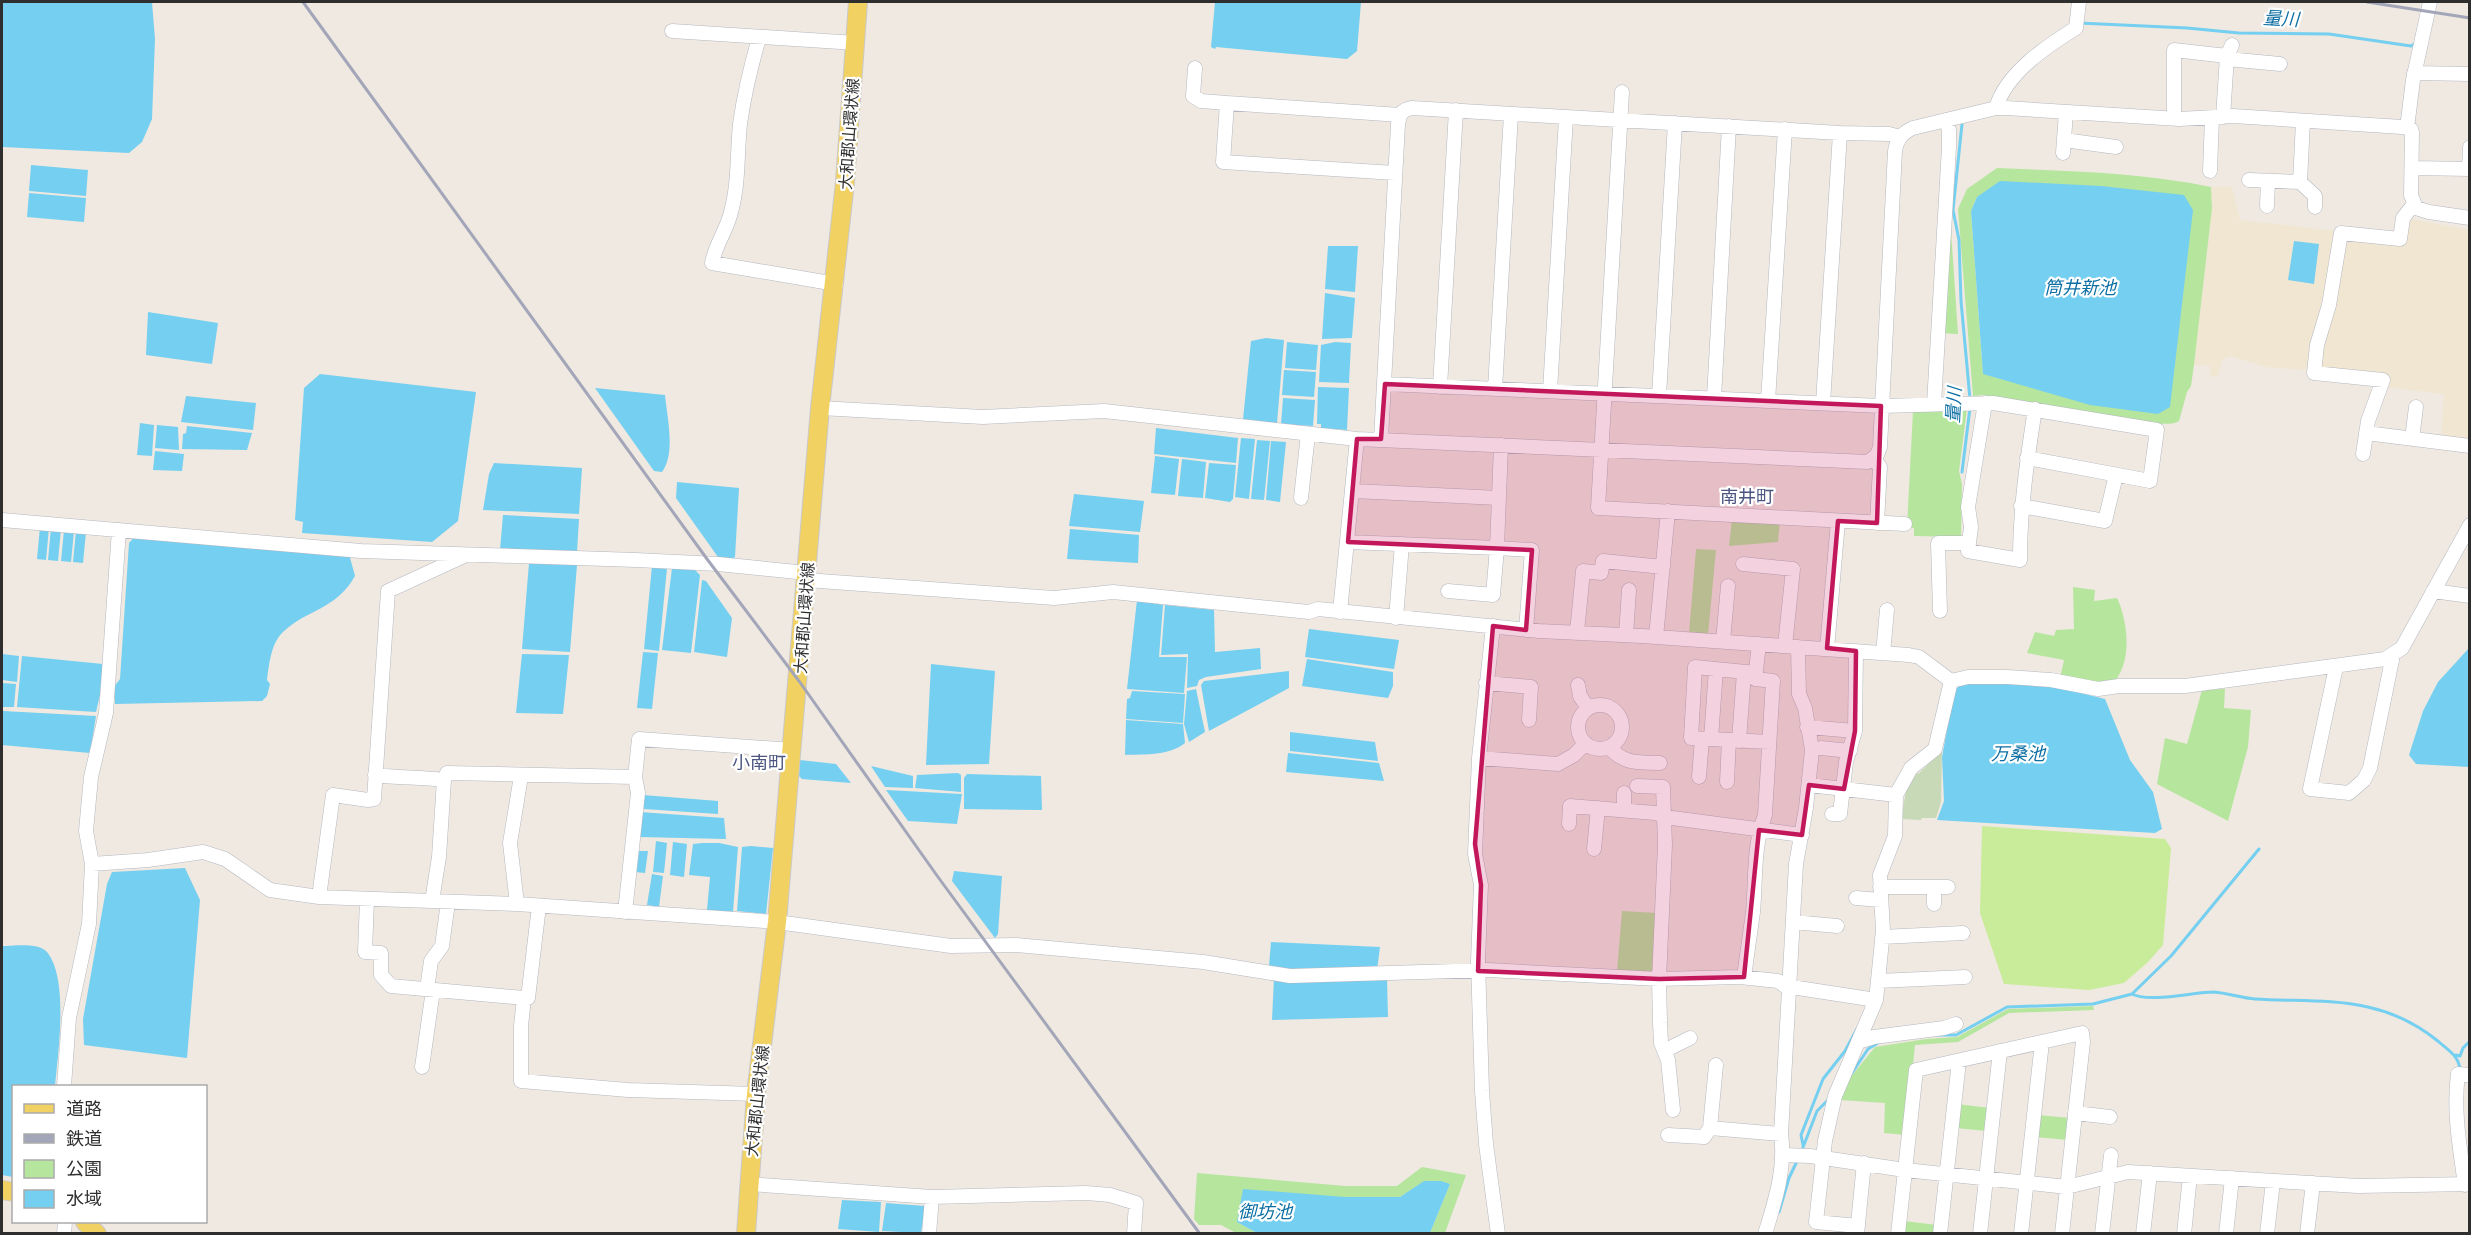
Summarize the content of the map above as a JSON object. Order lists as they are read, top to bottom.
{
  "streets": {
    "main road": ["大和郡山環状線"]
  },
  "districts": ["南井町", "小南町"],
  "water": [
    "量川",
    "筒井新池",
    "万桑池",
    "御坊池"
  ],
  "legend": [
    "道路",
    "鉄道",
    "公園",
    "水域"
  ]
}
